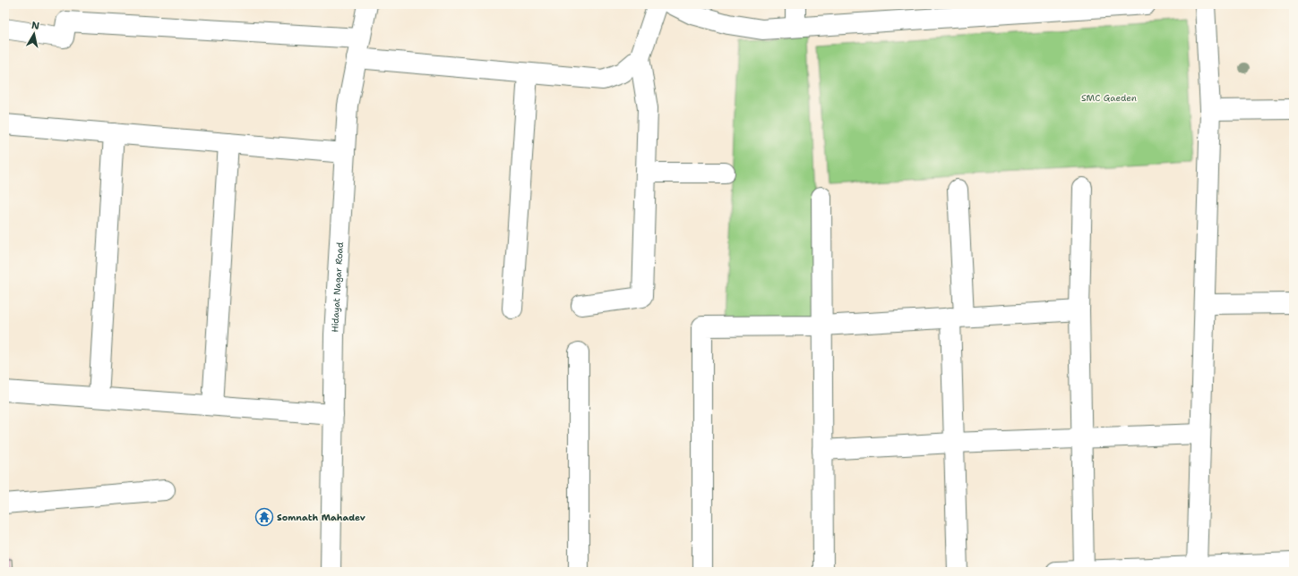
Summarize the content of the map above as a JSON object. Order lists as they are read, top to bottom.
{
  "streets": {
    "street": ["Hidayat Nagar Road"]
  },
  "parks": ["SMC Gaeden"],
  "places": {
    "temple": ["Somnath Mahadev"]
  },
  "north": "top"
}
